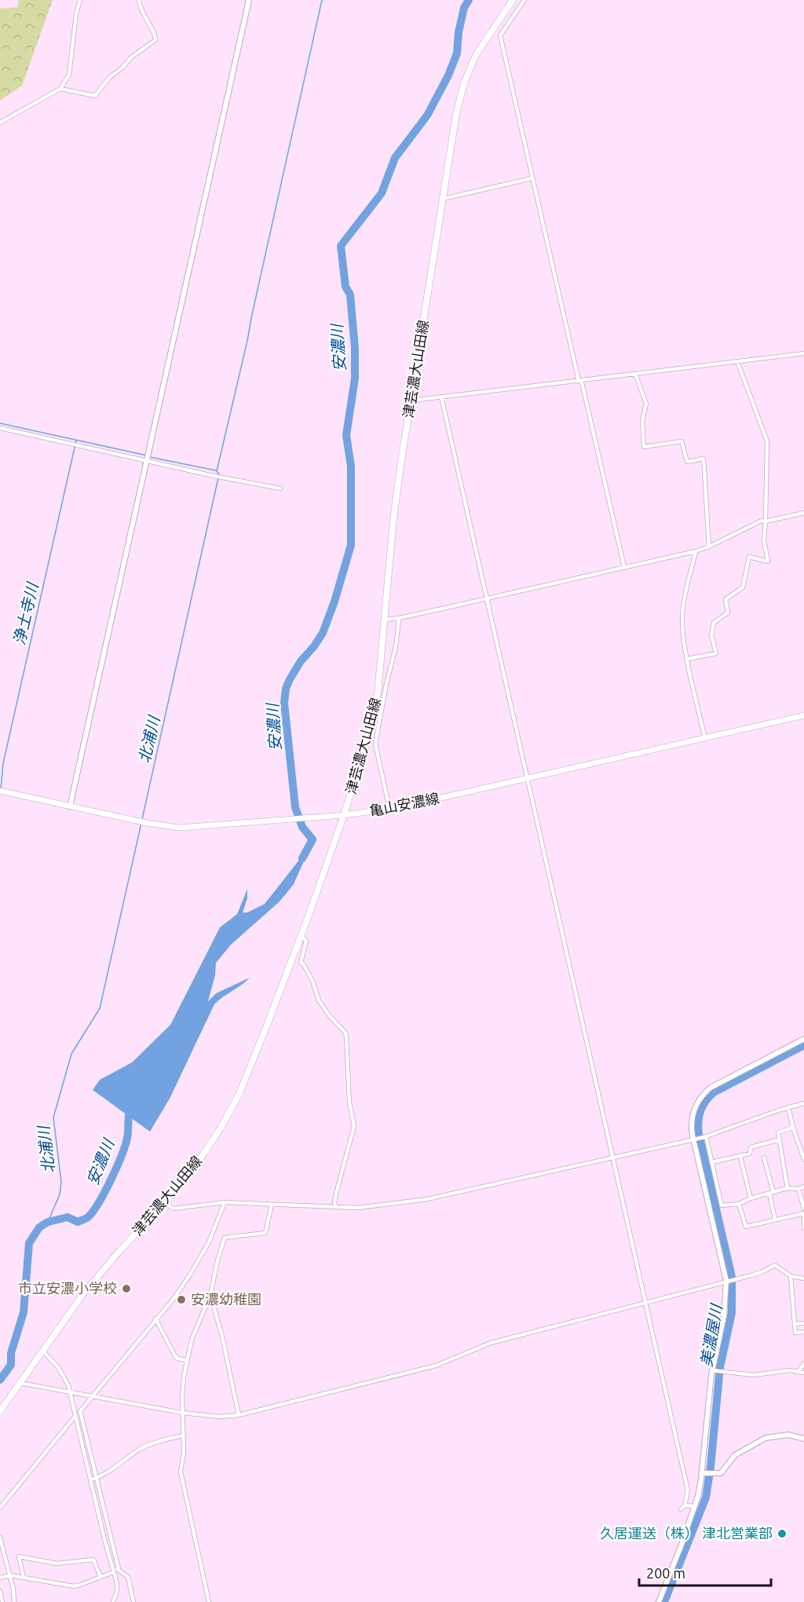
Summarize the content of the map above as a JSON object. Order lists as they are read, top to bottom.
{
  "streets": {
    "main road": ["津芸濃大山田線", "亀山安濃線"]
  },
  "crossings": [
    ["津芸濃大山田線", "亀山安濃線"]
  ],
  "water": [
    "安濃川",
    "浄土寺川",
    "北浦川",
    "美濃屋川"
  ],
  "places": ["市立安濃小学校", "安濃幼稚園", "久居運送（株） 津北営業部"],
  "scale_bar": "200 m"
}
